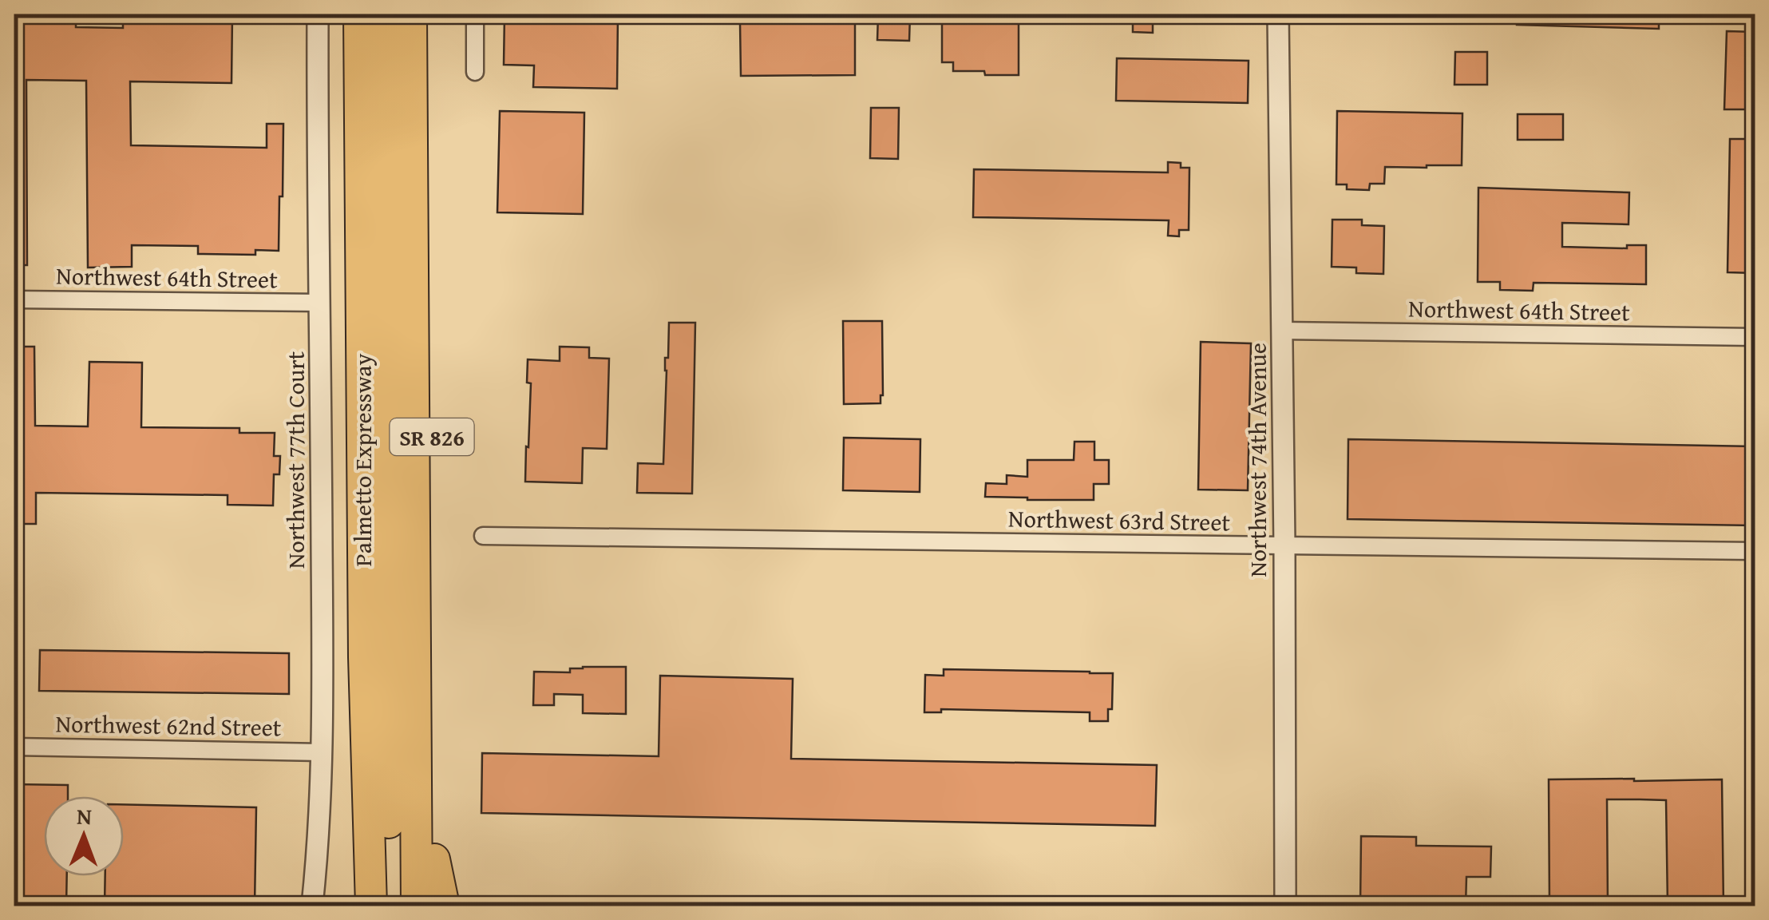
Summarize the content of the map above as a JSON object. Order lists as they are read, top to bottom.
{
  "streets": {
    "highway": ["SR 826", "Palmetto Expressway"],
    "street": [
      "Northwest 64th Street",
      "Northwest 77th Court",
      "Northwest 74th Avenue",
      "Northwest 63rd Street",
      "Northwest 62nd Street"
    ]
  },
  "crossings": [
    ["Northwest 64th Street", "Northwest 77th Court"],
    ["Northwest 64th Street", "Northwest 74th Avenue"],
    ["Northwest 77th Court", "Northwest 62nd Street"],
    ["Northwest 74th Avenue", "Northwest 63rd Street"]
  ],
  "north": "top"
}
